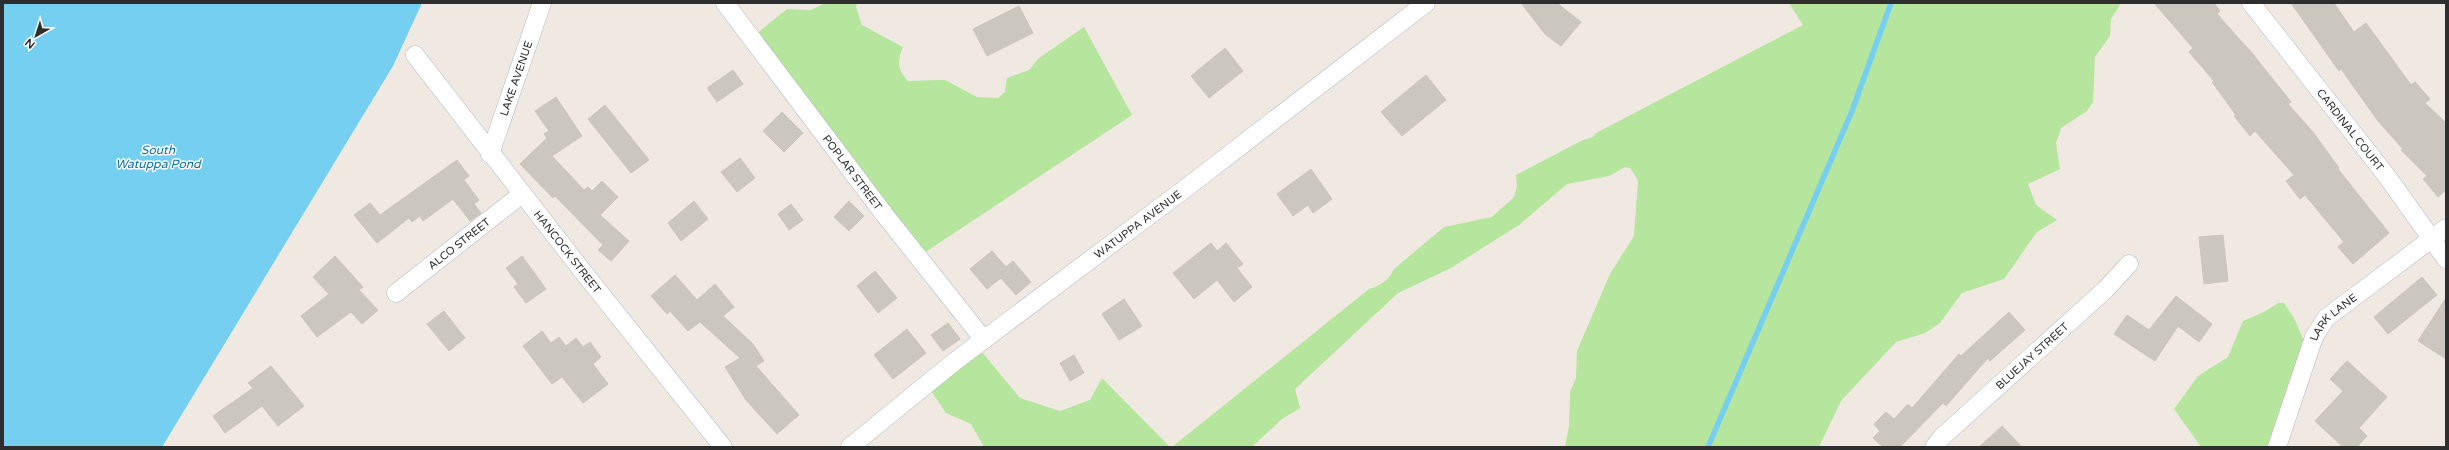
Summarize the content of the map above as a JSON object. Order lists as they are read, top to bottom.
{
  "streets": {
    "street": [
      "LAKE AVENUE",
      "CARDINAL COURT",
      "POPLAR STREET",
      "WATUPPA AVENUE",
      "ALCO STREET",
      "HANCOCK STREET",
      "LARK LANE",
      "BLUEJAY STREET"
    ]
  },
  "crossings": [
    ["LAKE AVENUE", "HANCOCK STREET"],
    ["CARDINAL COURT", "LARK LANE"],
    ["POPLAR STREET", "WATUPPA AVENUE"],
    ["ALCO STREET", "HANCOCK STREET"]
  ],
  "water": ["South Watuppa Pond"],
  "north": "bottom left"
}
